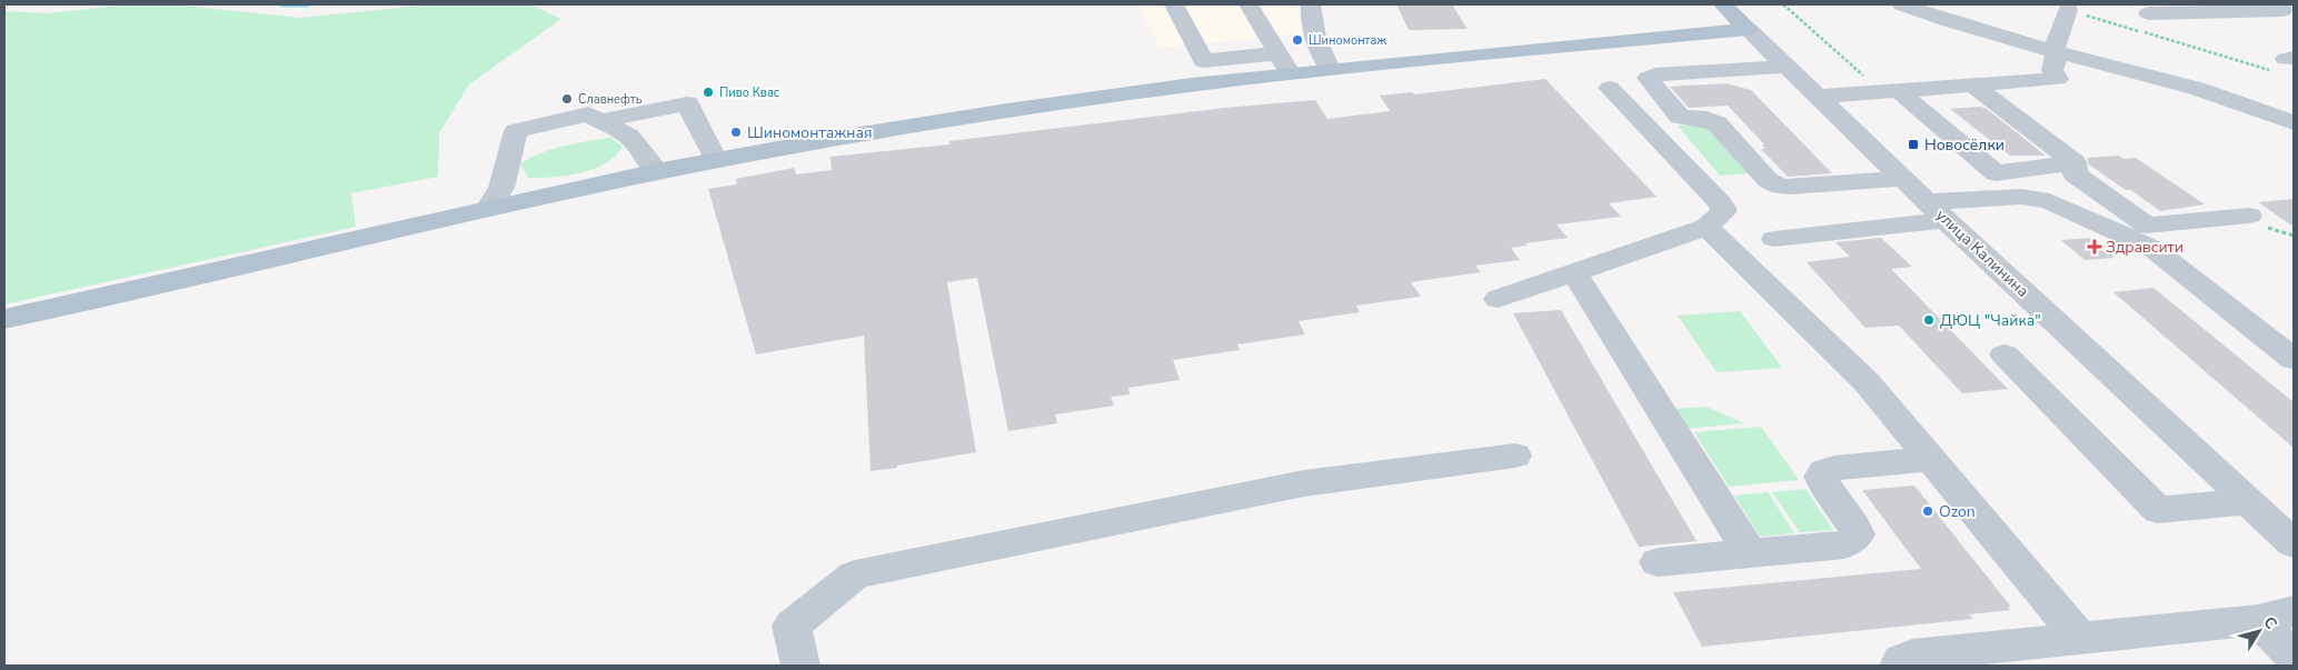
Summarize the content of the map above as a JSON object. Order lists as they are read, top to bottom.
{
  "streets": {
    "main road": ["улица Калинина"]
  },
  "places": {
    "other": [
      "Шиномонтаж",
      "Пиво Квас",
      "Славнефть",
      "Шиномонтажная",
      "ДЮЦ \"Чайка\"",
      "Ozon"
    ],
    "transit": ["Новосёлки"],
    "health": ["Здравсити"]
  },
  "north": "top right"
}
